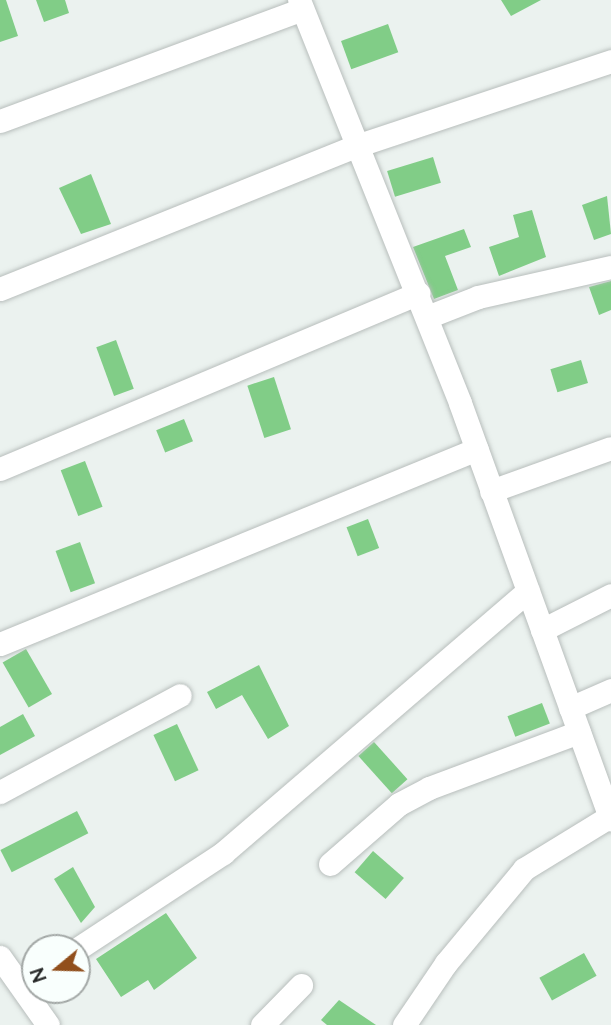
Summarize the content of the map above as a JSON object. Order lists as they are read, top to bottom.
{
  "north": "left"
}
